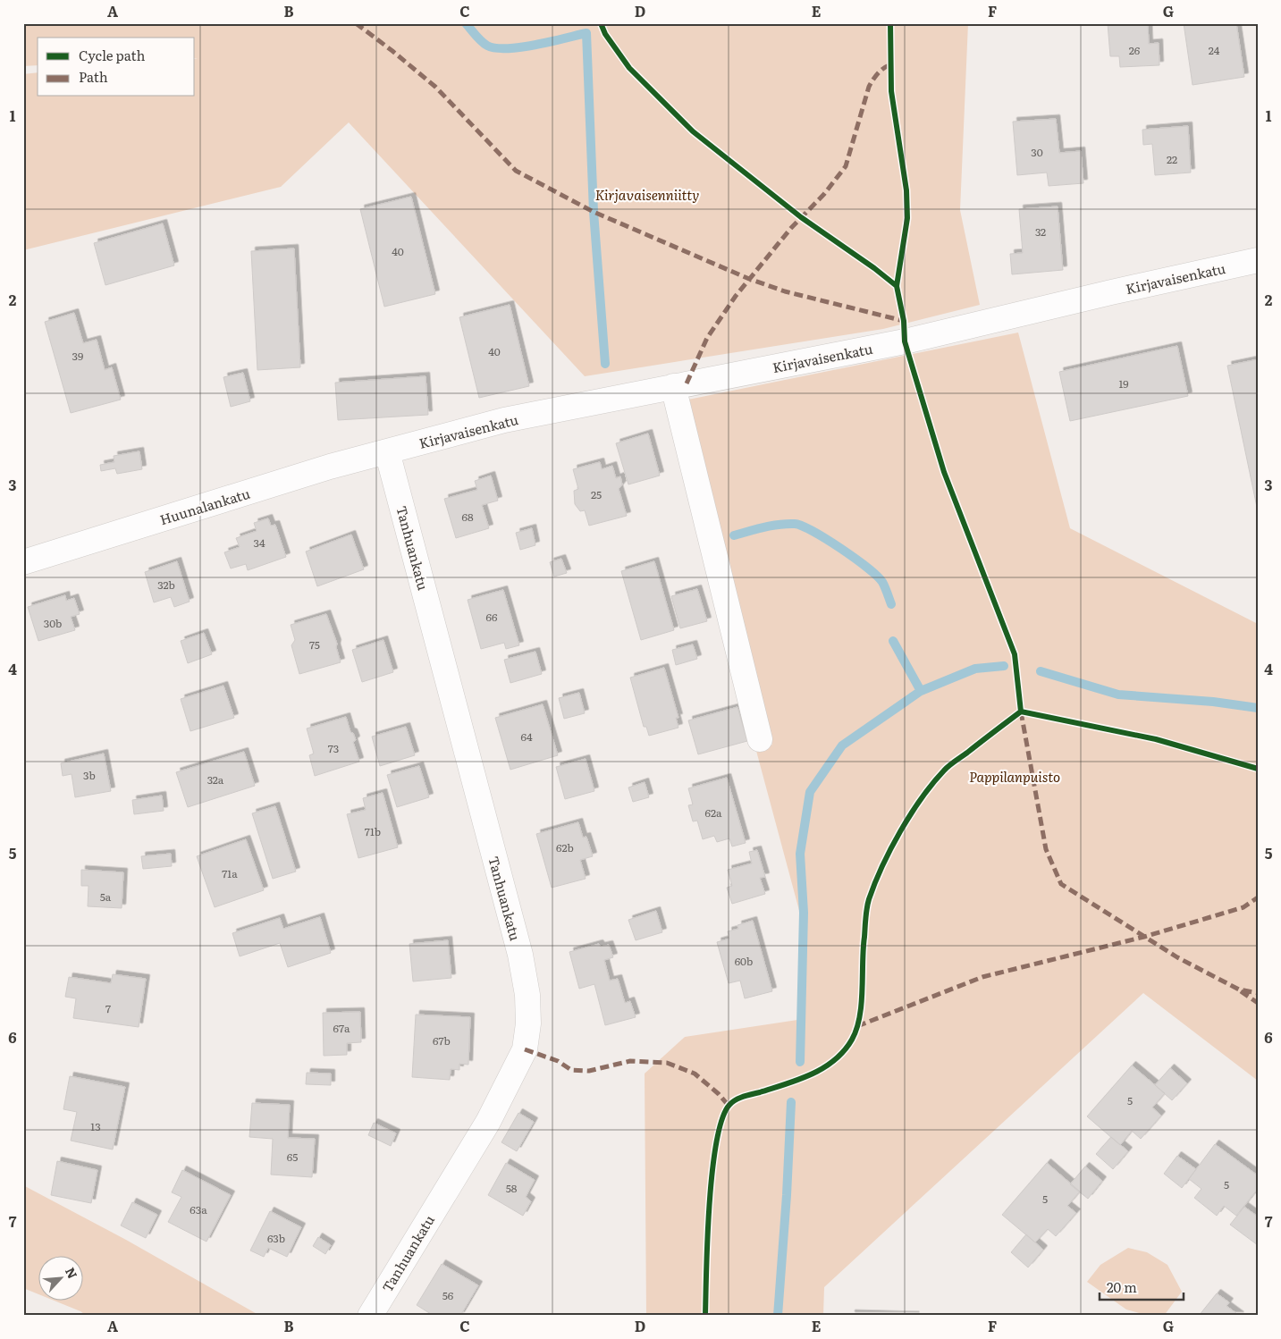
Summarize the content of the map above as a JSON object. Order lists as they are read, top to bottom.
{
  "streets": {
    "street": ["Kirjavaisenkatu", "Huunalankatu", "Tanhuankatu"]
  },
  "crossings": [
    ["Kirjavaisenkatu", "Huunalankatu"],
    ["Kirjavaisenkatu", "Tanhuankatu"],
    ["Huunalankatu", "Tanhuankatu"]
  ],
  "parks": ["Kirjavaisenniitty", "Pappilanpuisto"],
  "house_numbers": [
    "26",
    "24",
    "30",
    "22",
    "32",
    "40",
    "40",
    "39",
    "19",
    "25",
    "68",
    "34",
    "32b",
    "66",
    "30b",
    "75",
    "64",
    "73",
    "3b",
    "32a",
    "62a",
    "71b",
    "62b",
    "71a",
    "5a",
    "60b",
    "7",
    "67a",
    "67b",
    "5",
    "13",
    "65",
    "5",
    "58",
    "5",
    "63a",
    "63b",
    "56"
  ],
  "legend": ["Cycle path", "Path"],
  "scale_bar": "20 m",
  "north": "top right",
  "grid": {
    "columns": [
      "A",
      "B",
      "C",
      "D",
      "E",
      "F",
      "G"
    ],
    "rows": [
      "1",
      "2",
      "3",
      "4",
      "5",
      "6",
      "7"
    ]
  }
}
